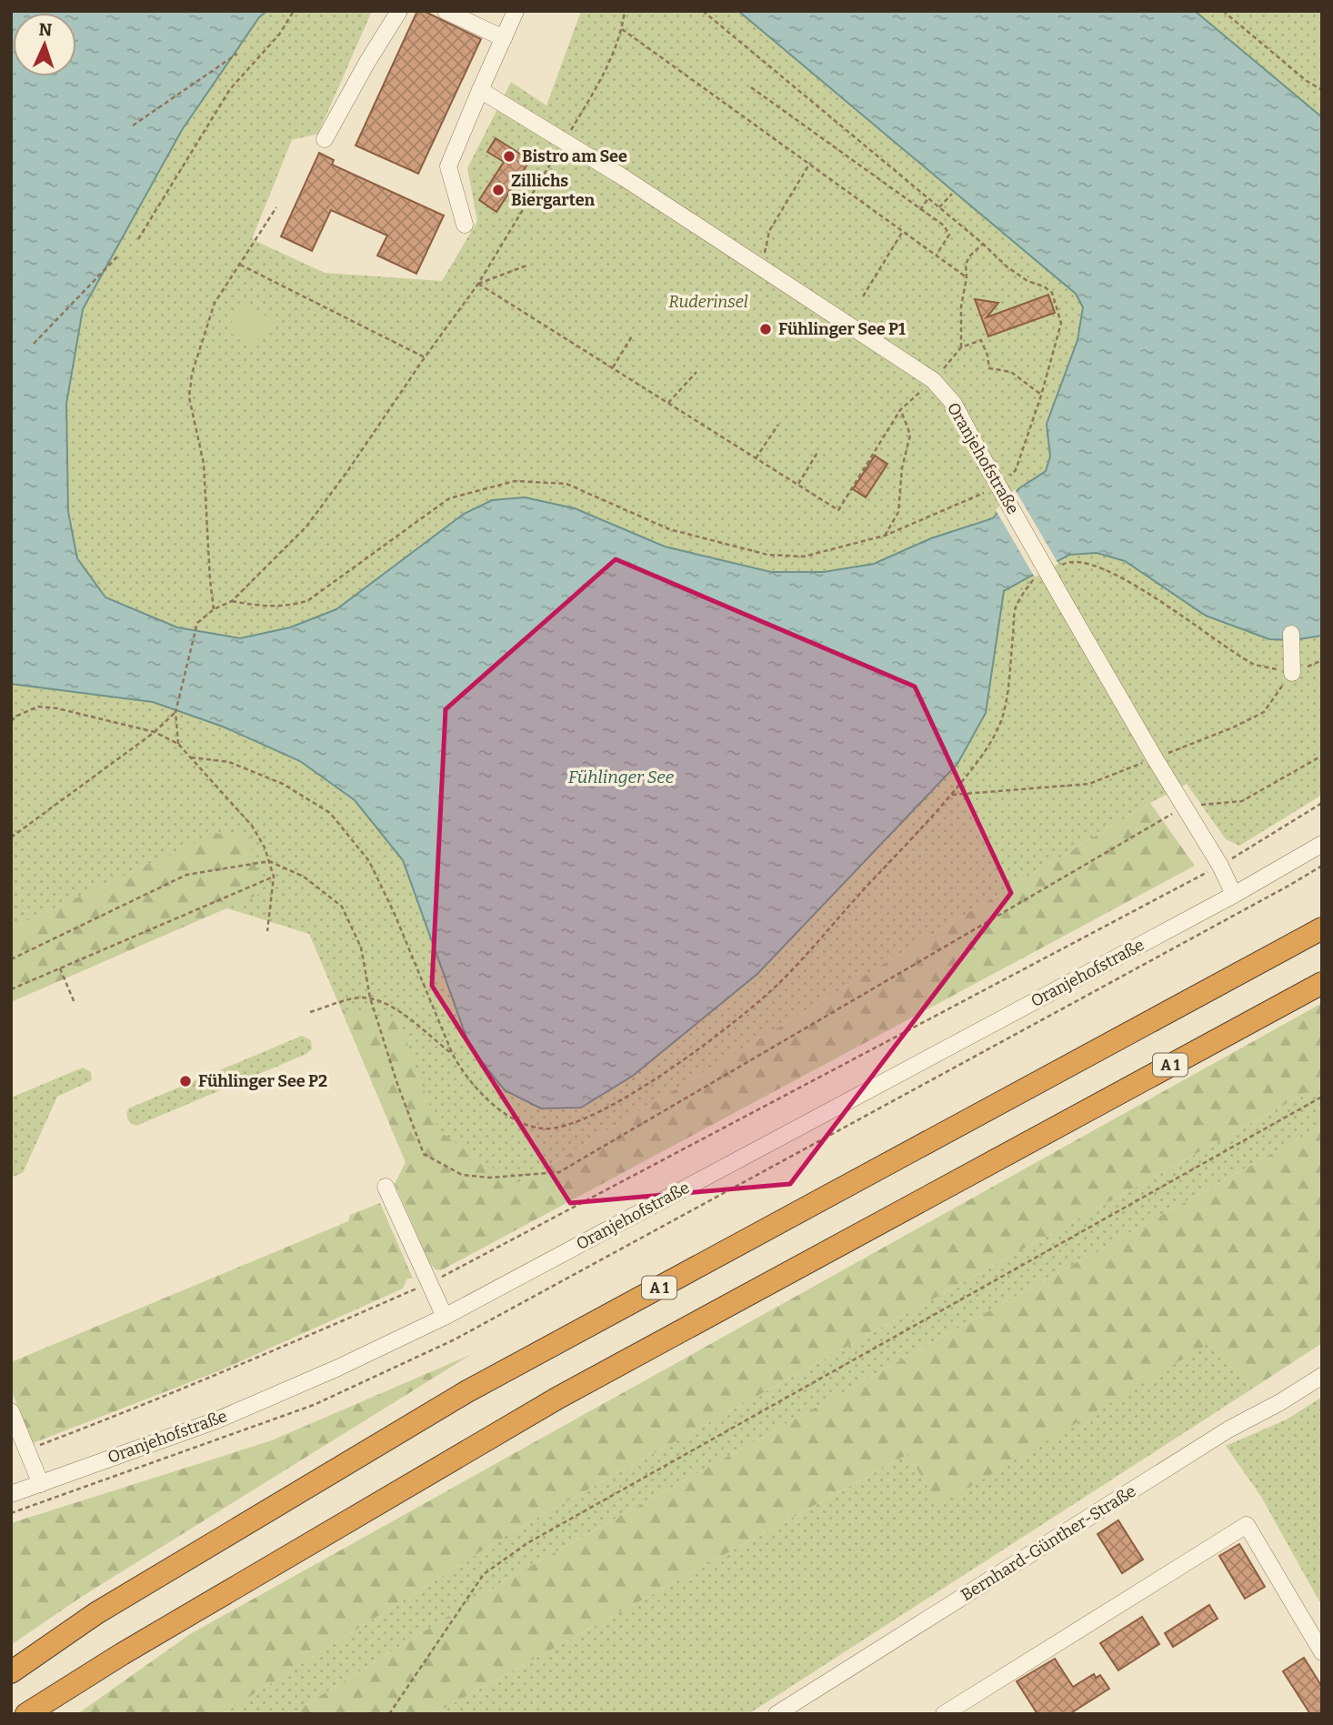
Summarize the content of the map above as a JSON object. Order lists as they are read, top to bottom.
{
  "streets": {
    "highway": ["A 1"],
    "street": ["Oranjehofstraße", "Bernhard-Günther-Straße"]
  },
  "water": ["Fühlinger See"],
  "parks": ["Ruderinsel"],
  "places": [
    "Bistro am See",
    "Zillichs Biergarten",
    "Fühlinger See P1",
    "Fühlinger See P2"
  ],
  "north": "top"
}
